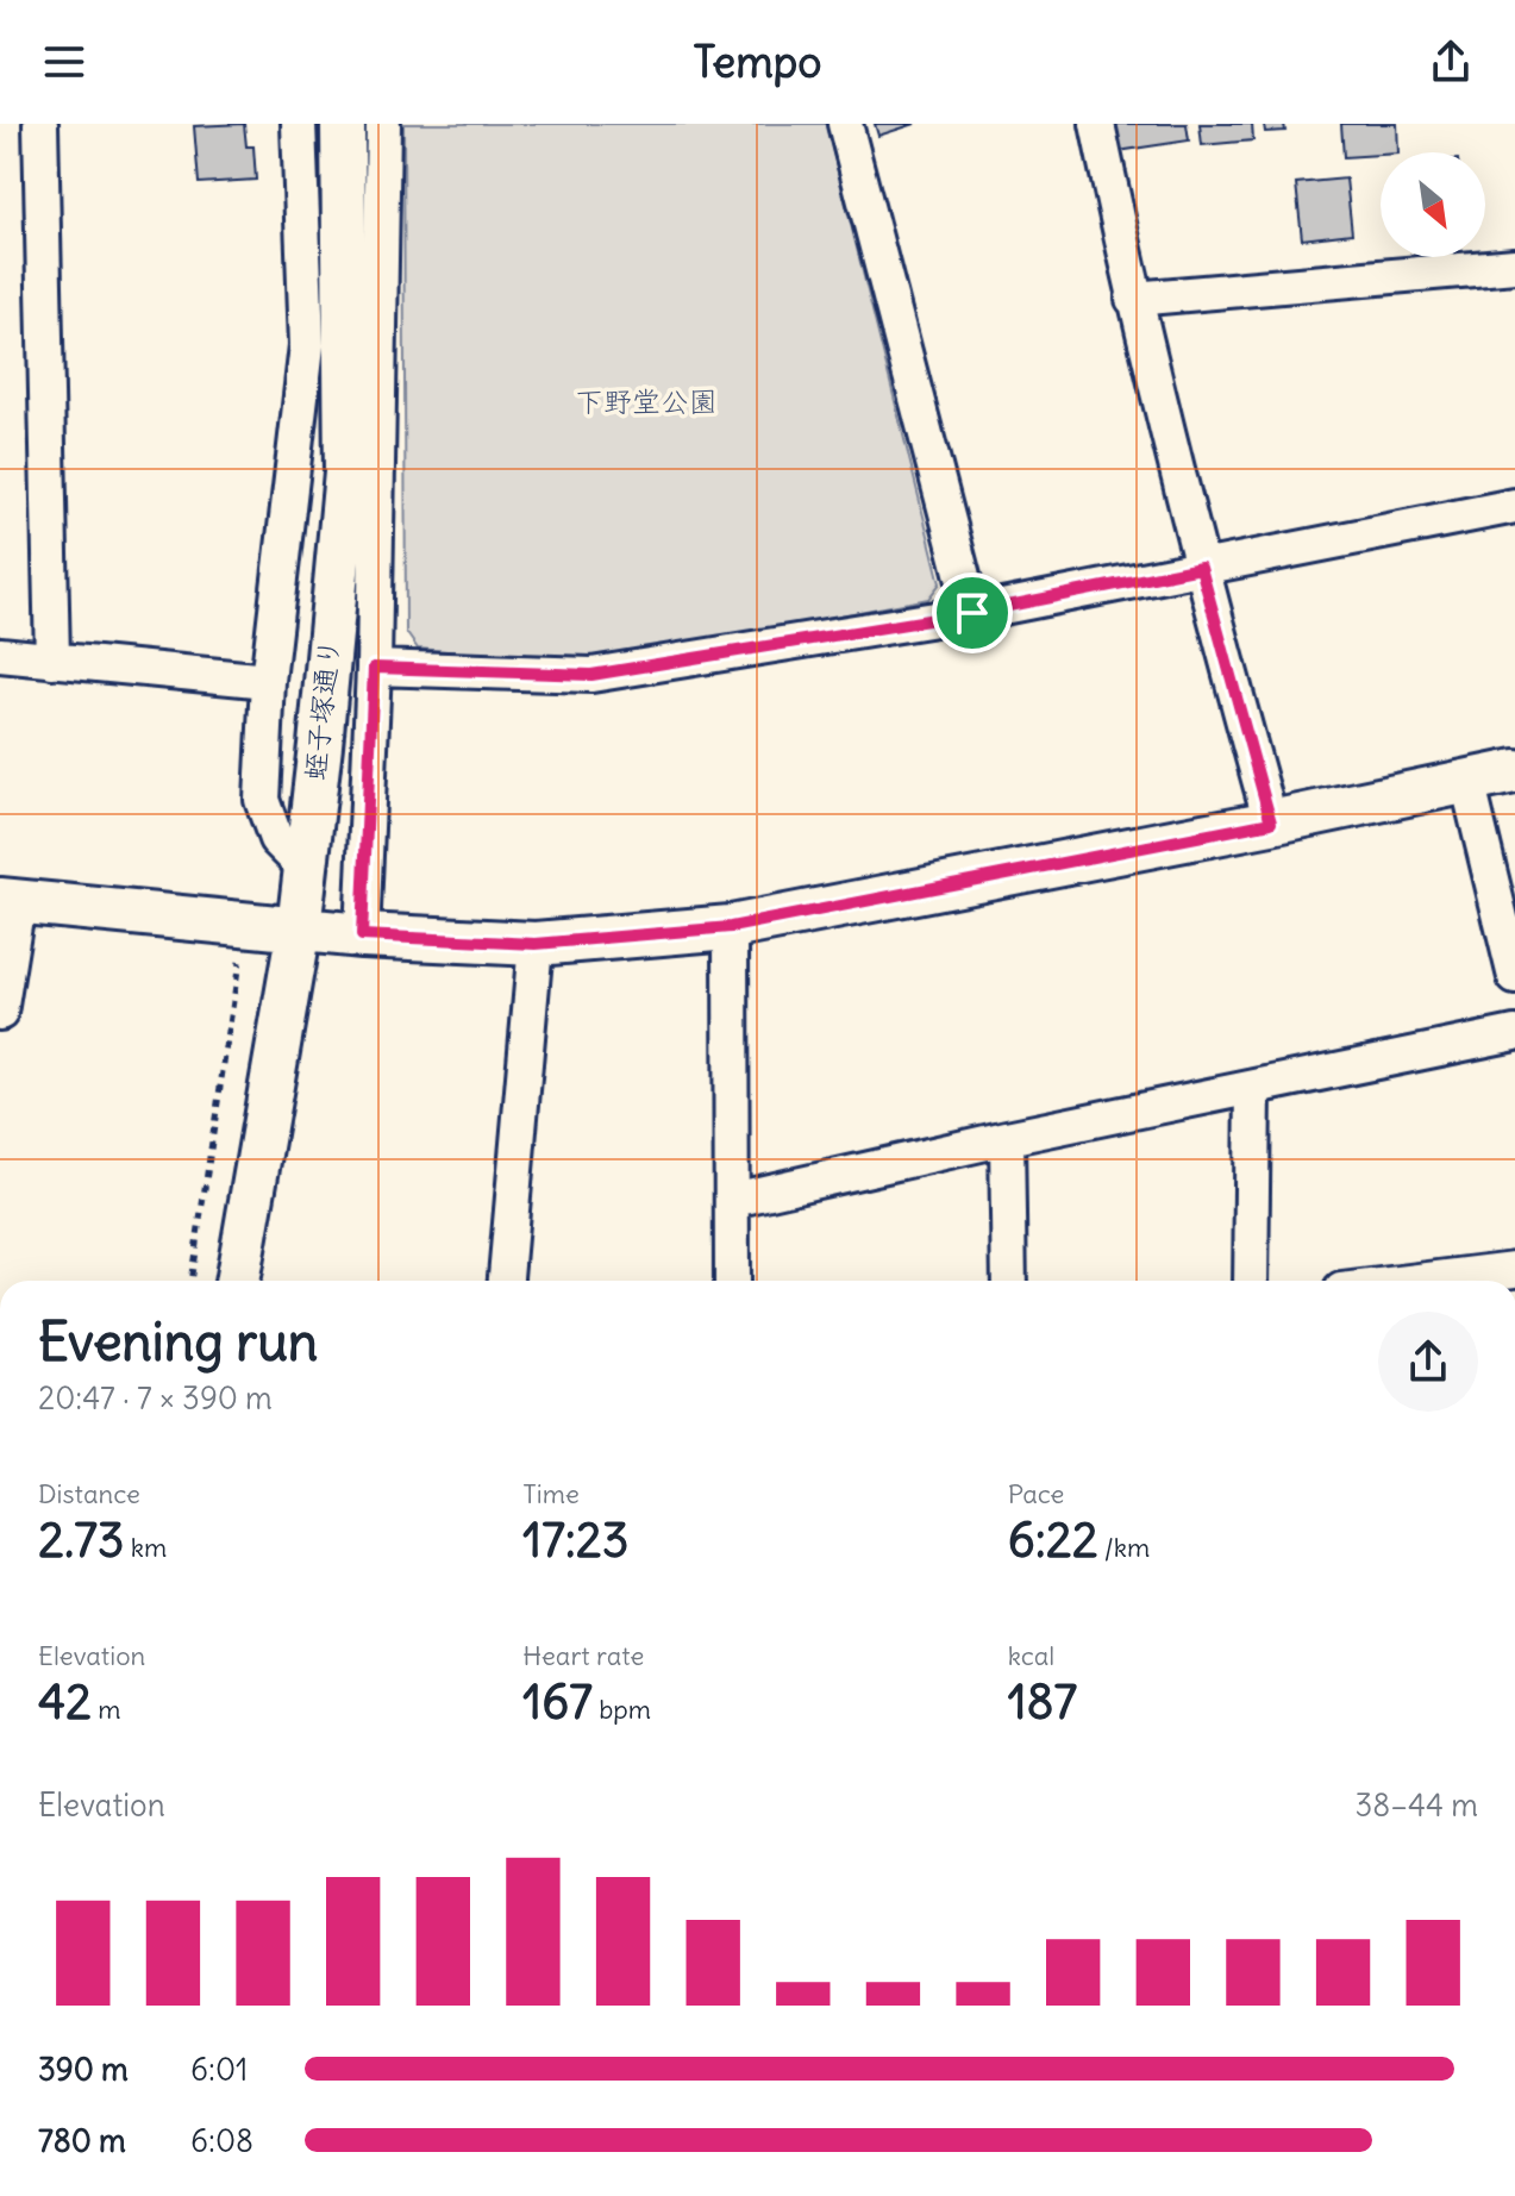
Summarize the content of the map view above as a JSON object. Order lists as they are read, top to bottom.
{
  "streets": {
    "street": ["蛭子塚通り"]
  },
  "parks": ["下野堂公園"],
  "north": "bottom right",
  "page": {
    "header": "Tempo",
    "heading": ["Evening run", "20:47 · 7 × 390 m"],
    "stats": [
      ["Distance", "2.73 km"],
      ["Time", "17:23"],
      ["Pace", "6:22 /km"],
      ["Elevation", "42 m"],
      ["Heart rate", "167 bpm"],
      ["kcal", "187"]
    ],
    "chart": ["Elevation", "38–44 m"],
    "list": [
      {
        "name": "390 m",
        "note": "6:01"
      },
      {
        "name": "780 m",
        "note": "6:08"
      }
    ]
  }
}
